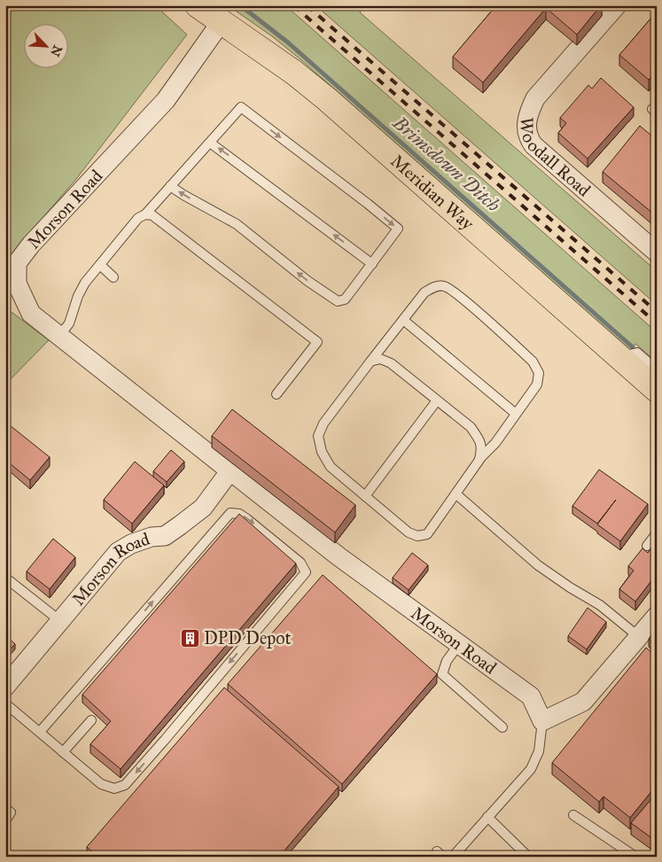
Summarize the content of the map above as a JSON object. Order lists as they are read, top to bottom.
{
  "streets": {
    "main road": ["Meridian Way"],
    "street": ["Woodall Road", "Morson Road"]
  },
  "crossings": [
    ["Meridian Way", "Morson Road"]
  ],
  "water": ["Brimsdown Ditch"],
  "places": {
    "building": ["DPD Depot"]
  },
  "north": "bottom right"
}
